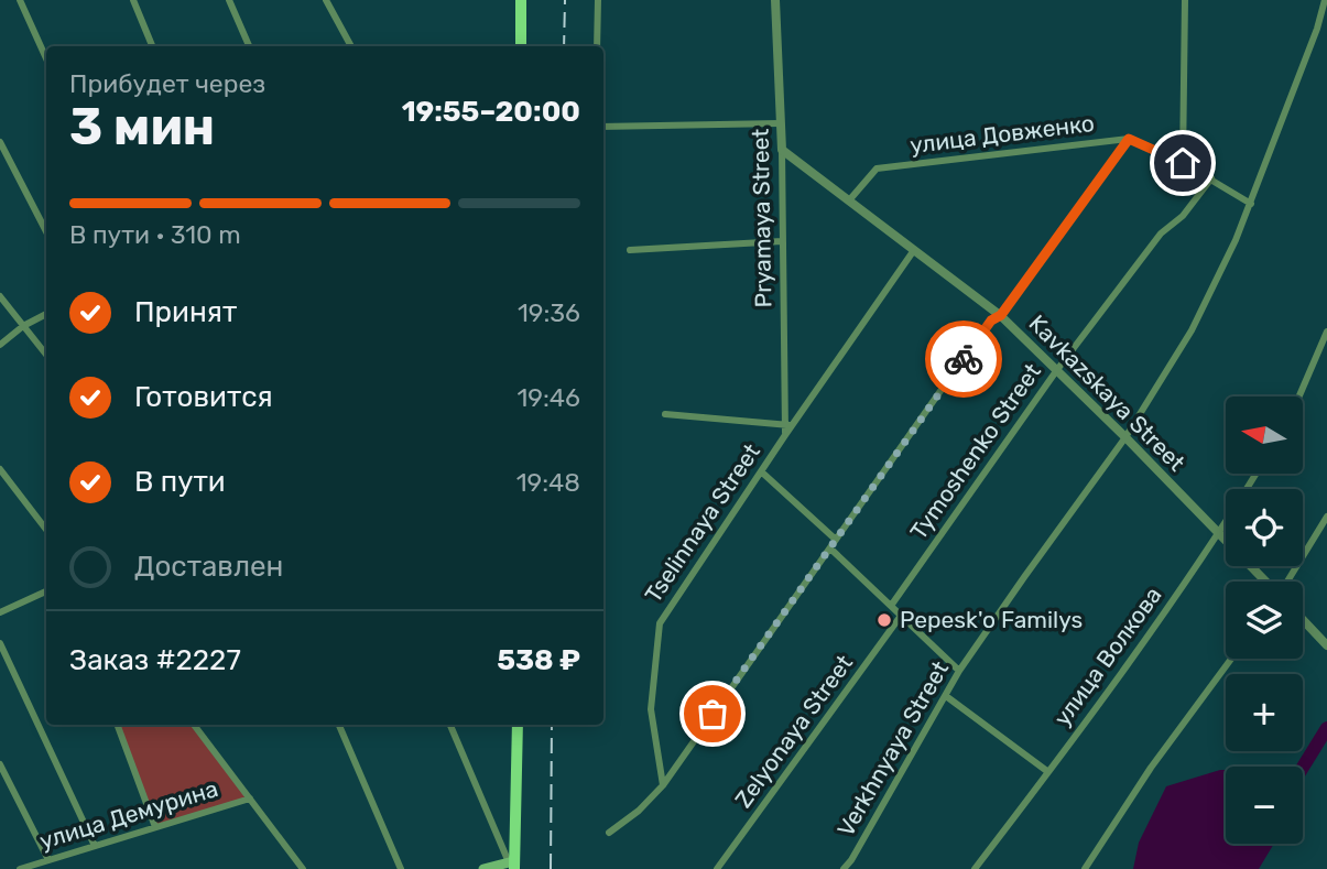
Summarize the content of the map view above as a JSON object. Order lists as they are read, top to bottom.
{
  "streets": {
    "street": [
      "улица Довженко",
      "Pryamaya Street",
      "Kavkazskaya Street",
      "Tymoshenko Street",
      "Tselinnaya Street",
      "улица Волкова",
      "Zelyonaya Street",
      "Verkhnyaya Street",
      "улица Демурина"
    ]
  },
  "crossings": [
    ["улица Довженко", "Kavkazskaya Street"],
    ["улица Довженко", "Tymoshenko Street"],
    ["улица Довженко", "Verkhnyaya Street"],
    ["Pryamaya Street", "Kavkazskaya Street"],
    ["Pryamaya Street", "Tselinnaya Street"],
    ["Kavkazskaya Street", "Tymoshenko Street"],
    ["Kavkazskaya Street", "улица Волкова"],
    ["Kavkazskaya Street", "Verkhnyaya Street"]
  ],
  "places": ["Pepesk'o Familys"],
  "north": "left",
  "page": {
    "heading": ["3 мин", "Прибудет через", "19:55–20:00"],
    "panel": ["Заказ #2227", "538 ₽"],
    "bar": "В пути · 310 m",
    "list": [
      ["Принят", "19:36"],
      ["Готовится", "19:46"],
      ["В пути", "19:48"],
      "Доставлен"
    ],
    "map_buttons": ["+", "−"]
  }
}
